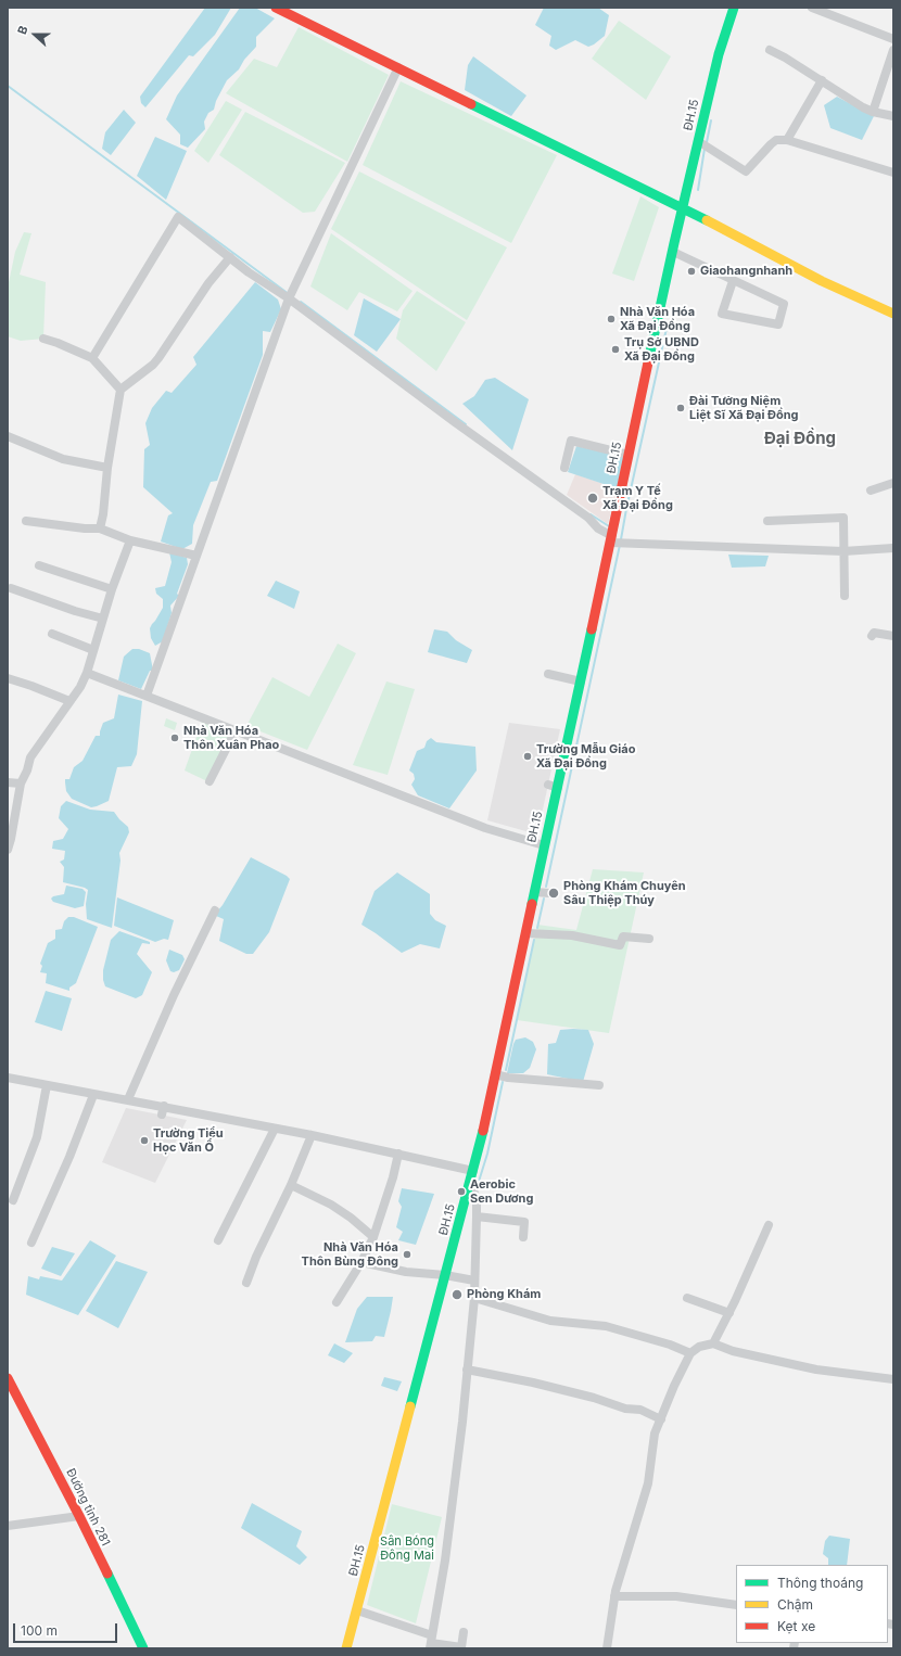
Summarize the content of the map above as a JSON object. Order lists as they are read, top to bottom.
{
  "streets": {
    "main road": ["ĐH.15", "Đường tỉnh 281"]
  },
  "districts": ["Đại Đồng"],
  "parks": ["Sân Bóng Đông Mai"],
  "places": [
    "Giaohangnhanh",
    "Nhà Văn Hóa Xã Đại Đồng",
    "Trụ Sở UBND Xã Đại Đồng",
    "Đài Tưởng Niệm Liệt Sĩ Xã Đại Đồng",
    "Trạm Y Tế Xã Đại Đồng",
    "Nhà Văn Hóa Thôn Xuân Phao",
    "Trường Mẫu Giáo Xã Đại Đồng",
    "Phòng Khám Chuyên Sâu Thiệp Thúy",
    "Trường Tiểu Học Văn Ổ",
    "Aerobic Sen Dương",
    "Nhà Văn Hóa Thôn Bùng Đông",
    "Phòng Khám"
  ],
  "legend": ["Thông thoáng", "Chậm", "Kẹt xe"],
  "scale_bar": "100 m",
  "north": "left"
}
